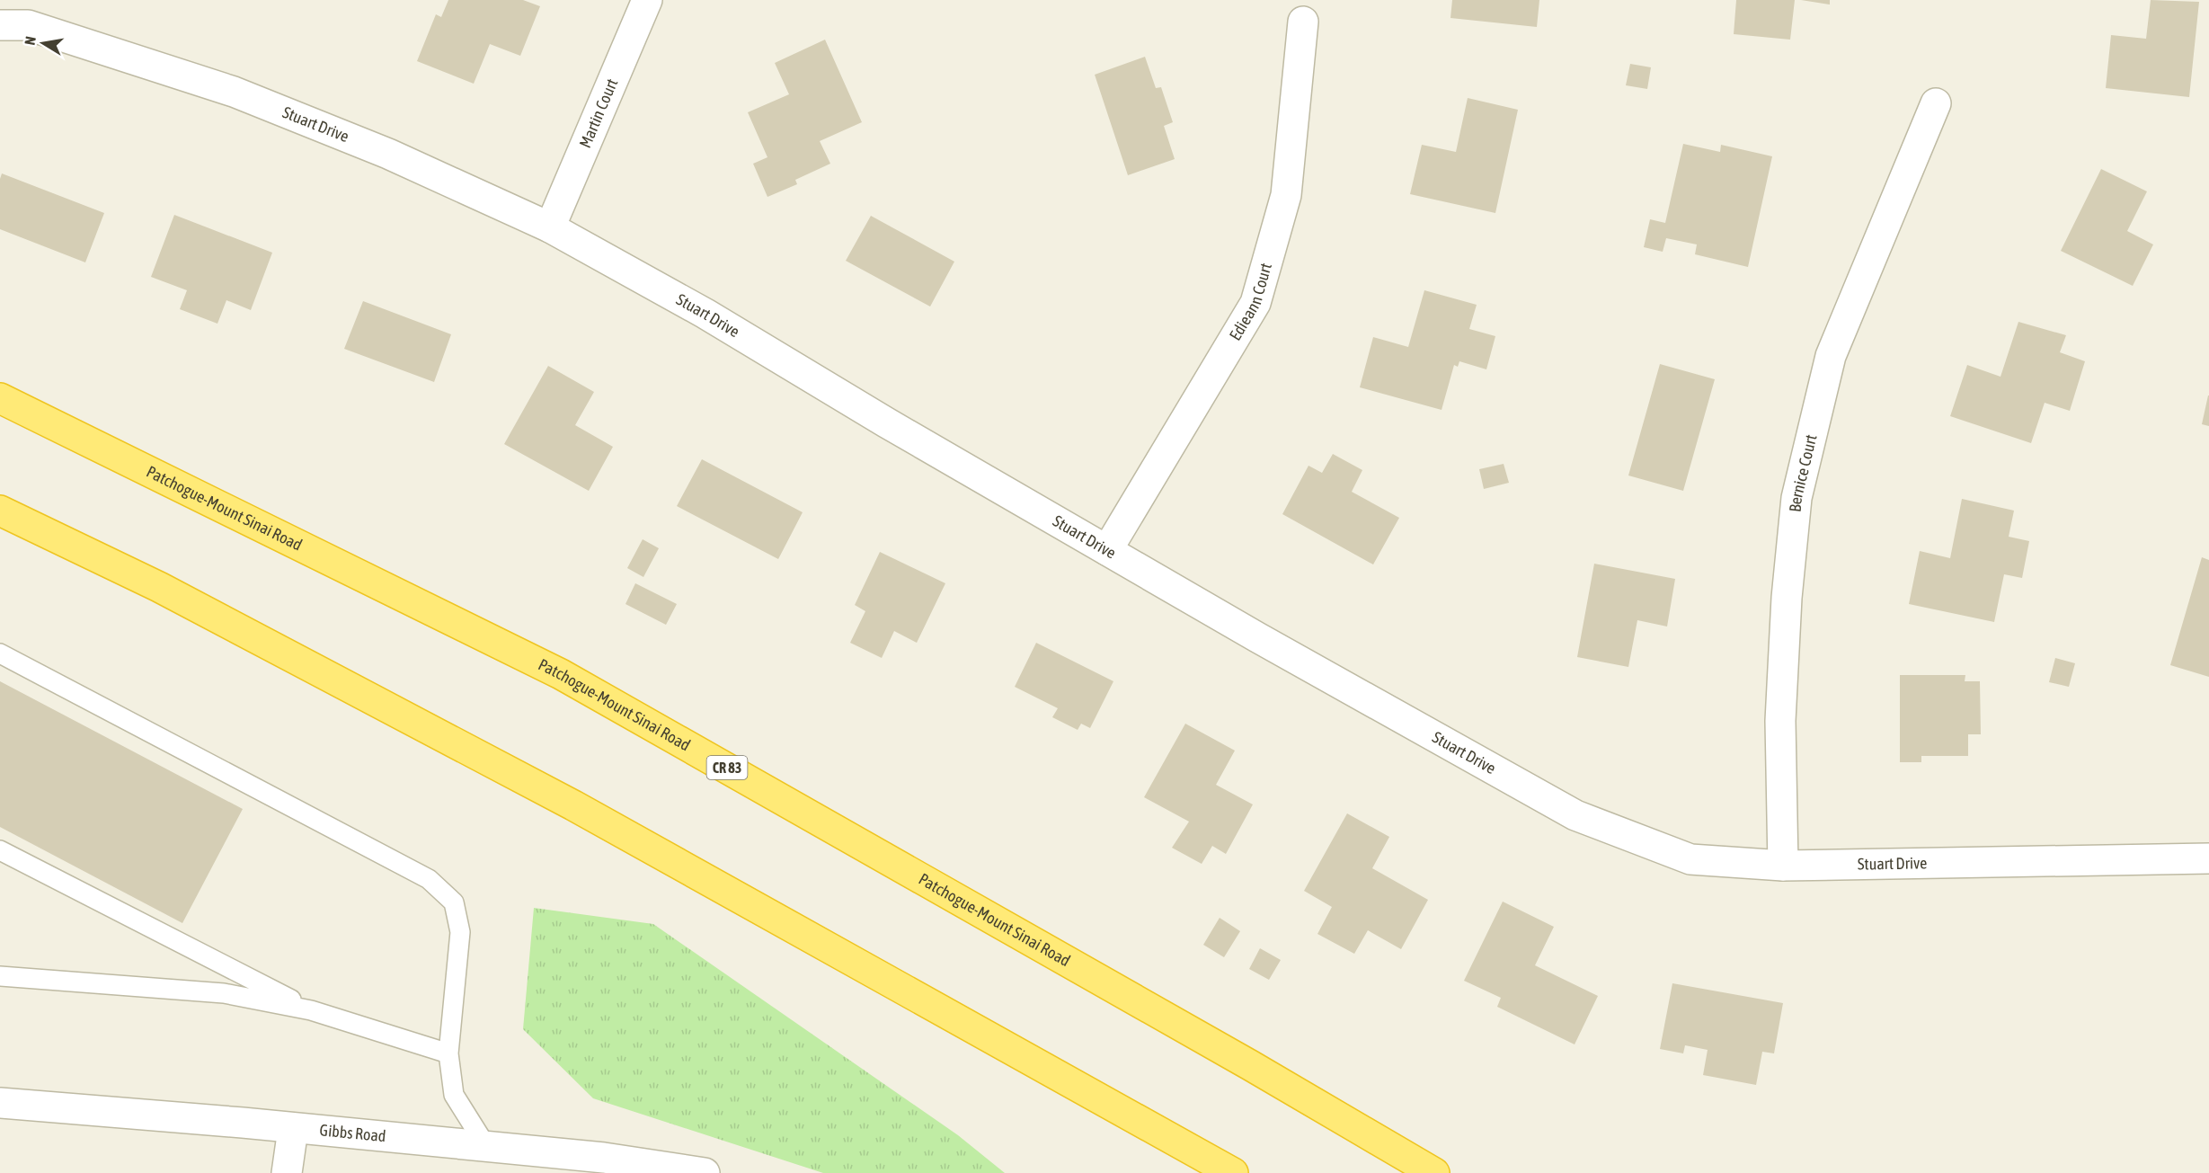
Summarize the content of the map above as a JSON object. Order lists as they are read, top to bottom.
{
  "streets": {
    "highway": ["Patchogue-Mount Sinai Road", "CR 83"],
    "street": [
      "Martin Court",
      "Stuart Drive",
      "Edieann Court",
      "Bernice Court",
      "Gibbs Road"
    ]
  },
  "crossings": [
    ["Martin Court", "Stuart Drive"],
    ["Stuart Drive", "Edieann Court"],
    ["Stuart Drive", "Bernice Court"]
  ],
  "north": "left"
}
